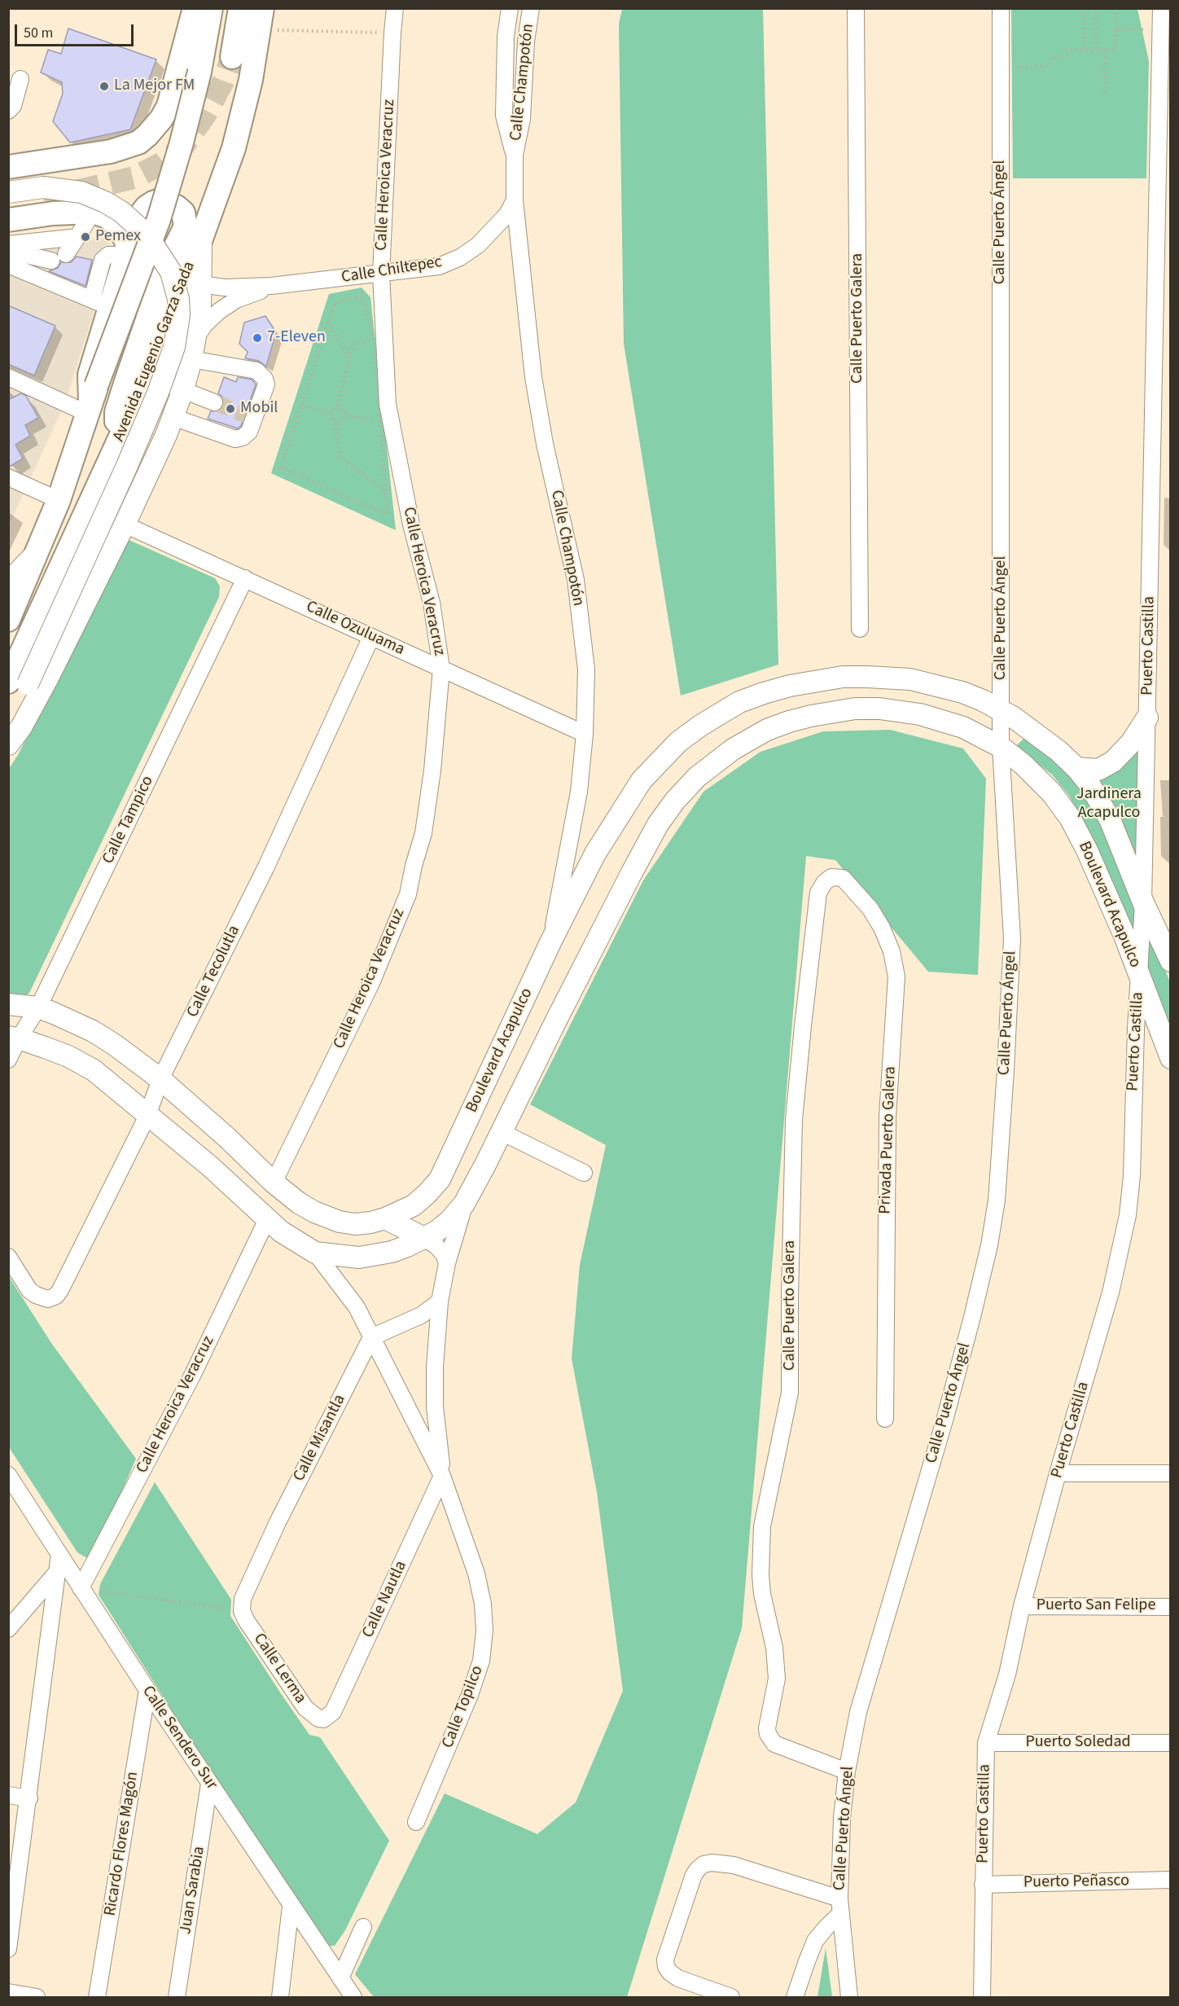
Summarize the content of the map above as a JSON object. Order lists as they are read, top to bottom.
{
  "streets": {
    "highway": ["Avenida Eugenio Garza Sada"],
    "main road": ["Boulevard Acapulco"],
    "street": [
      "Calle Champotón",
      "Calle Heroica Veracruz",
      "Calle Puerto Ángel",
      "Calle Chiltepec",
      "Calle Puerto Galera",
      "Calle Ozuluama",
      "Puerto Castilla",
      "Calle Tampico",
      "Calle Tecolutla",
      "Privada Puerto Galera",
      "Calle Misantla",
      "Calle Nautla",
      "Puerto San Felipe",
      "Calle Lerma",
      "Calle Topilco",
      "Calle Sendero Sur",
      "Puerto Soledad",
      "Ricardo Flores Magón",
      "Puerto Peñasco",
      "Juan Sarabia"
    ]
  },
  "crossings": [
    ["Calle Champotón", "Calle Chiltepec"],
    ["Calle Champotón", "Calle Ozuluama"],
    ["Calle Champotón", "Boulevard Acapulco"],
    ["Calle Heroica Veracruz", "Calle Chiltepec"],
    ["Calle Heroica Veracruz", "Calle Ozuluama"],
    ["Calle Heroica Veracruz", "Boulevard Acapulco"],
    ["Calle Heroica Veracruz", "Calle Sendero Sur"],
    ["Calle Puerto Ángel", "Calle Puerto Galera"],
    ["Calle Puerto Ángel", "Boulevard Acapulco"],
    ["Calle Puerto Galera", "Privada Puerto Galera"],
    ["Calle Ozuluama", "Calle Tampico"],
    ["Calle Ozuluama", "Calle Tecolutla"],
    ["Puerto Castilla", "Boulevard Acapulco"],
    ["Puerto Castilla", "Puerto San Felipe"],
    ["Puerto Castilla", "Puerto Soledad"],
    ["Puerto Castilla", "Puerto Peñasco"],
    ["Calle Tampico", "Boulevard Acapulco"],
    ["Boulevard Acapulco", "Calle Tecolutla"],
    ["Calle Misantla", "Calle Lerma"],
    ["Calle Misantla", "Calle Topilco"],
    ["Calle Nautla", "Calle Lerma"],
    ["Calle Nautla", "Calle Topilco"],
    ["Calle Sendero Sur", "Ricardo Flores Magón"],
    ["Calle Sendero Sur", "Juan Sarabia"]
  ],
  "parks": ["Jardinera Acapulco"],
  "places": [
    "La Mejor FM",
    "Pemex",
    "7-Eleven",
    "Mobil"
  ],
  "scale_bar": "50 m"
}
